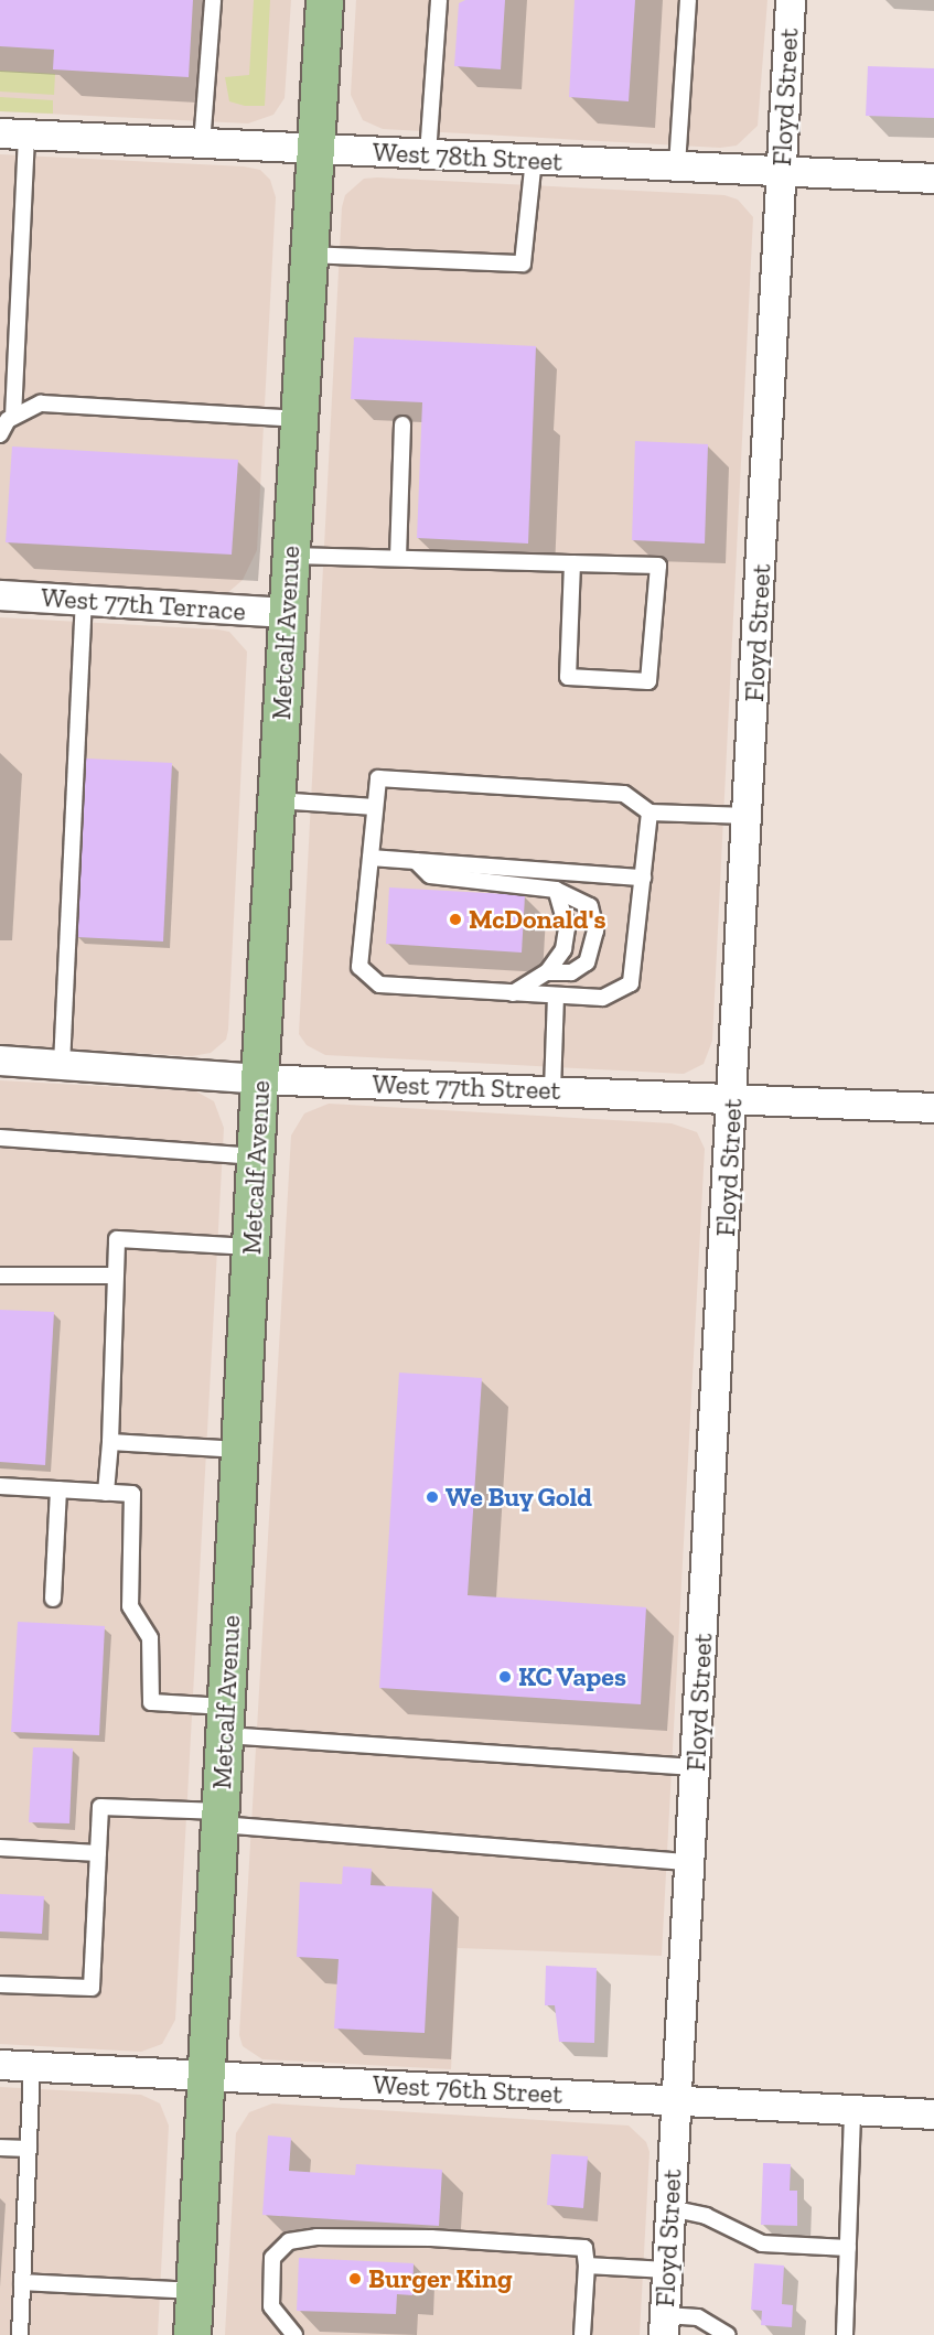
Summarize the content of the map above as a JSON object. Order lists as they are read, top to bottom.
{
  "streets": {
    "main road": ["Metcalf Avenue"],
    "street": [
      "Floyd Street",
      "West 78th Street",
      "West 77th Terrace",
      "West 77th Street",
      "West 76th Street"
    ]
  },
  "crossings": [
    ["Floyd Street", "West 78th Street"],
    ["Floyd Street", "West 77th Street"],
    ["Floyd Street", "West 76th Street"],
    ["West 78th Street", "Metcalf Avenue"],
    ["West 77th Terrace", "Metcalf Avenue"],
    ["Metcalf Avenue", "West 77th Street"],
    ["Metcalf Avenue", "West 76th Street"]
  ],
  "places": [
    "McDonald's",
    "We Buy Gold",
    "KC Vapes",
    "Burger King"
  ]
}
